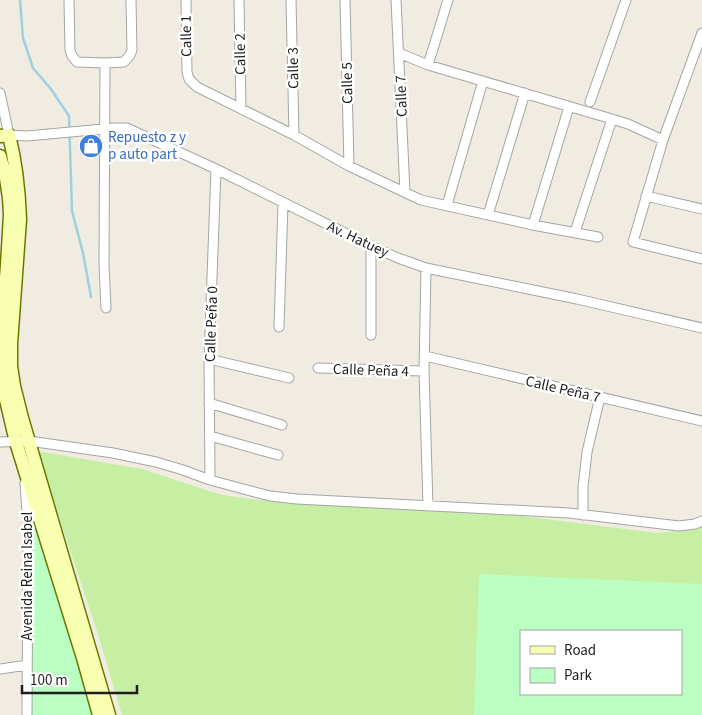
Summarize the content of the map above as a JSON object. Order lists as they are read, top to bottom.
{
  "streets": {
    "street": [
      "Calle 1",
      "Calle 2",
      "Calle 3",
      "Calle 5",
      "Calle 7",
      "Av. Hatuey",
      "Calle Peña 0",
      "Calle Peña 4",
      "Calle Peña 7",
      "Avenida Reina Isabel"
    ]
  },
  "crossings": [
    ["Calle 1", "Calle 2"],
    ["Av. Hatuey", "Calle Peña 0"]
  ],
  "places": {
    "shop": ["Repuesto z y p auto part"]
  },
  "legend": ["Road", "Park"],
  "scale_bar": "100 m"
}
